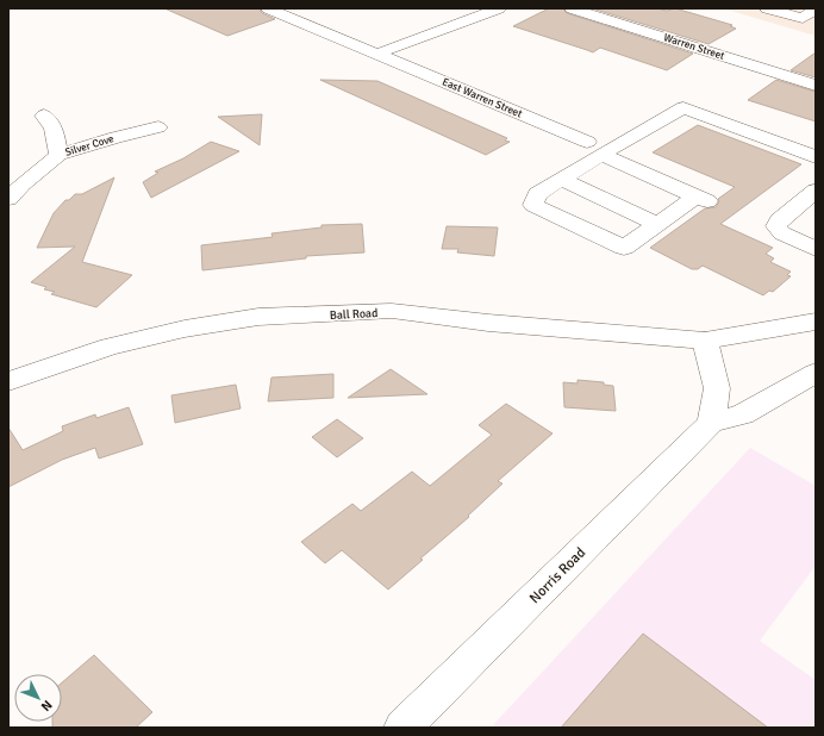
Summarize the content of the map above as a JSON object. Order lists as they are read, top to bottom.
{
  "streets": {
    "street": [
      "Warren Street",
      "East Warren Street",
      "Silver Cove",
      "Ball Road",
      "Norris Road"
    ]
  },
  "north": "bottom right"
}
